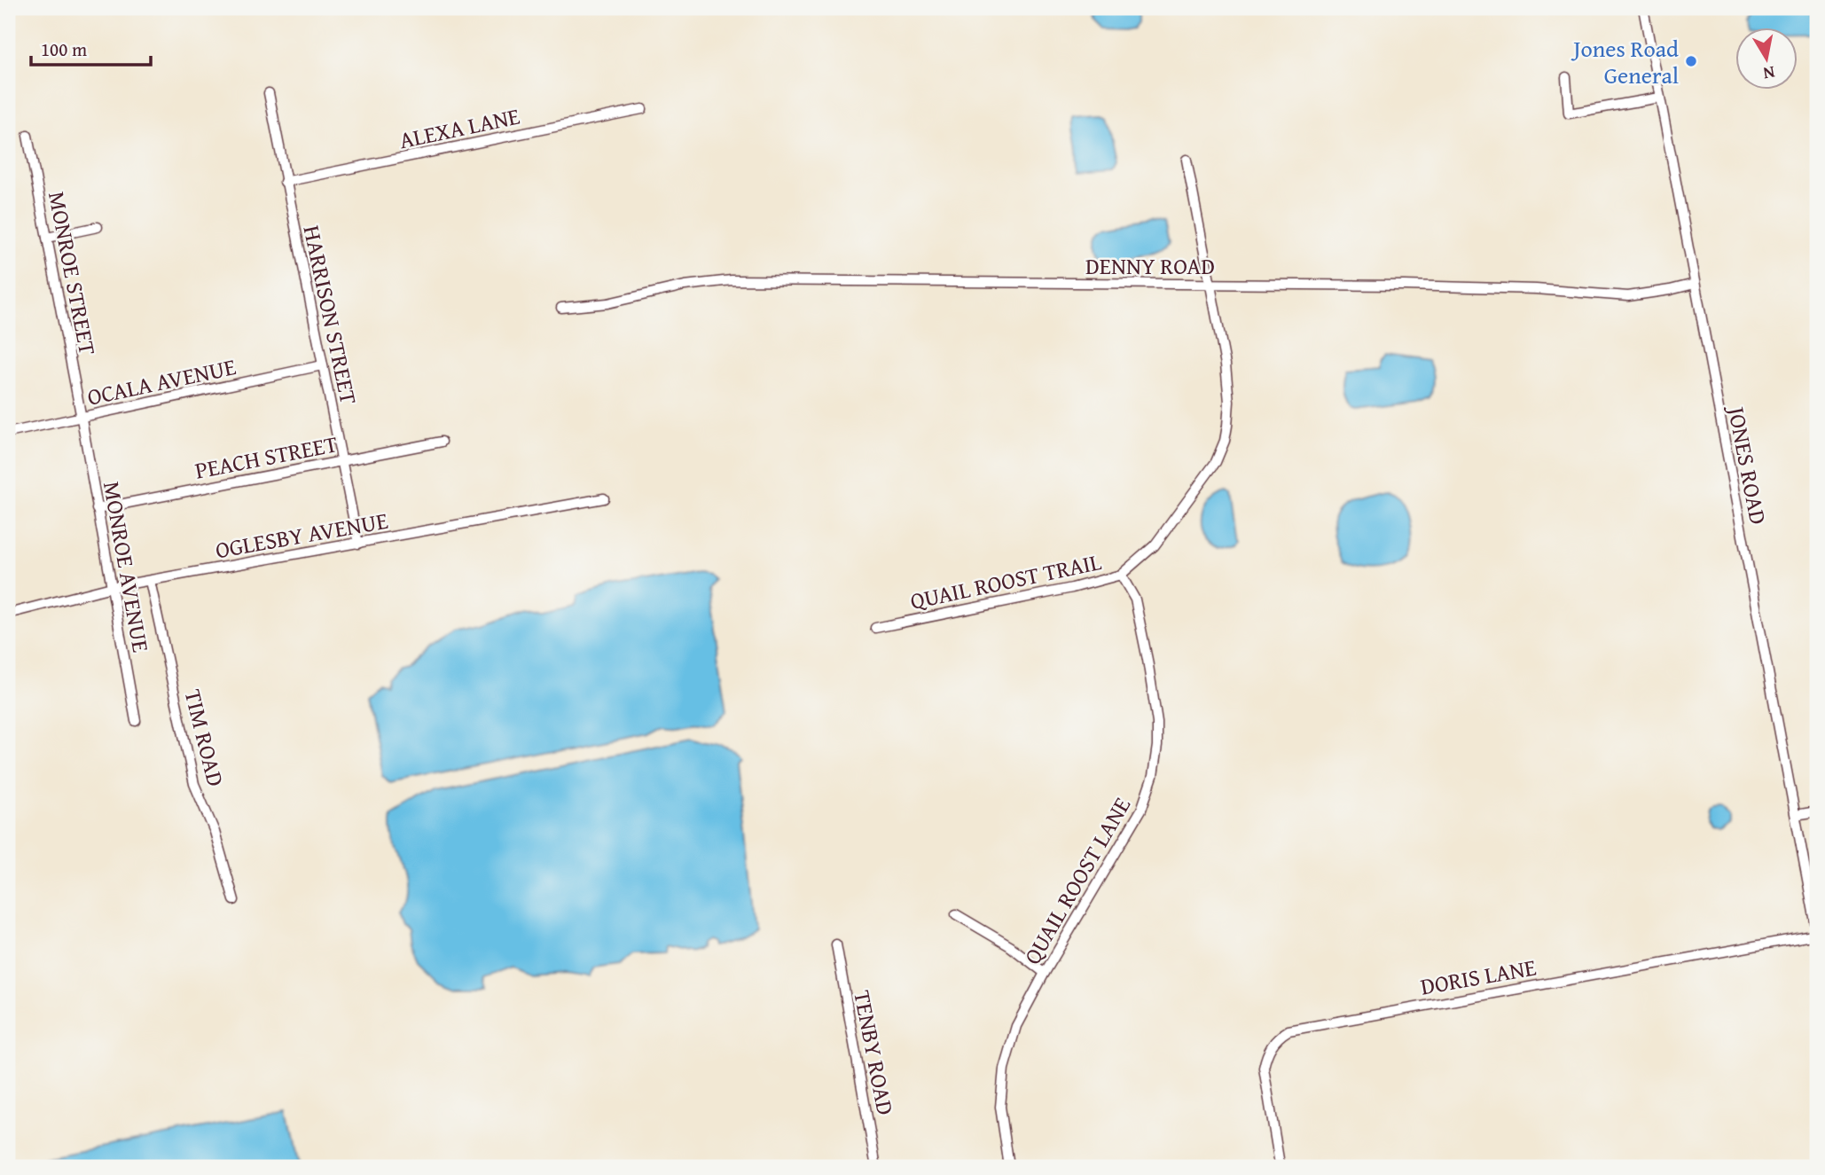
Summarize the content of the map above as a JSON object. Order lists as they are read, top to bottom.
{
  "streets": {
    "street": [
      "ALEXA LANE",
      "DENNY ROAD",
      "MONROE STREET",
      "HARRISON STREET",
      "OCALA AVENUE",
      "PEACH STREET",
      "JONES ROAD",
      "OGLESBY AVENUE",
      "MONROE AVENUE",
      "QUAIL ROOST TRAIL",
      "TIM ROAD",
      "QUAIL ROOST LANE",
      "DORIS LANE",
      "TENBY ROAD"
    ]
  },
  "crossings": [
    ["ALEXA LANE", "HARRISON STREET"],
    ["DENNY ROAD", "JONES ROAD"],
    ["DENNY ROAD", "QUAIL ROOST TRAIL"],
    ["MONROE STREET", "OCALA AVENUE"],
    ["MONROE STREET", "MONROE AVENUE"],
    ["HARRISON STREET", "OCALA AVENUE"],
    ["HARRISON STREET", "PEACH STREET"],
    ["HARRISON STREET", "OGLESBY AVENUE"],
    ["OCALA AVENUE", "MONROE AVENUE"],
    ["PEACH STREET", "MONROE AVENUE"],
    ["JONES ROAD", "DORIS LANE"],
    ["OGLESBY AVENUE", "MONROE AVENUE"],
    ["OGLESBY AVENUE", "TIM ROAD"],
    ["QUAIL ROOST TRAIL", "QUAIL ROOST LANE"]
  ],
  "places": ["Jones Road General"],
  "scale_bar": "100 m",
  "north": "bottom"
}
